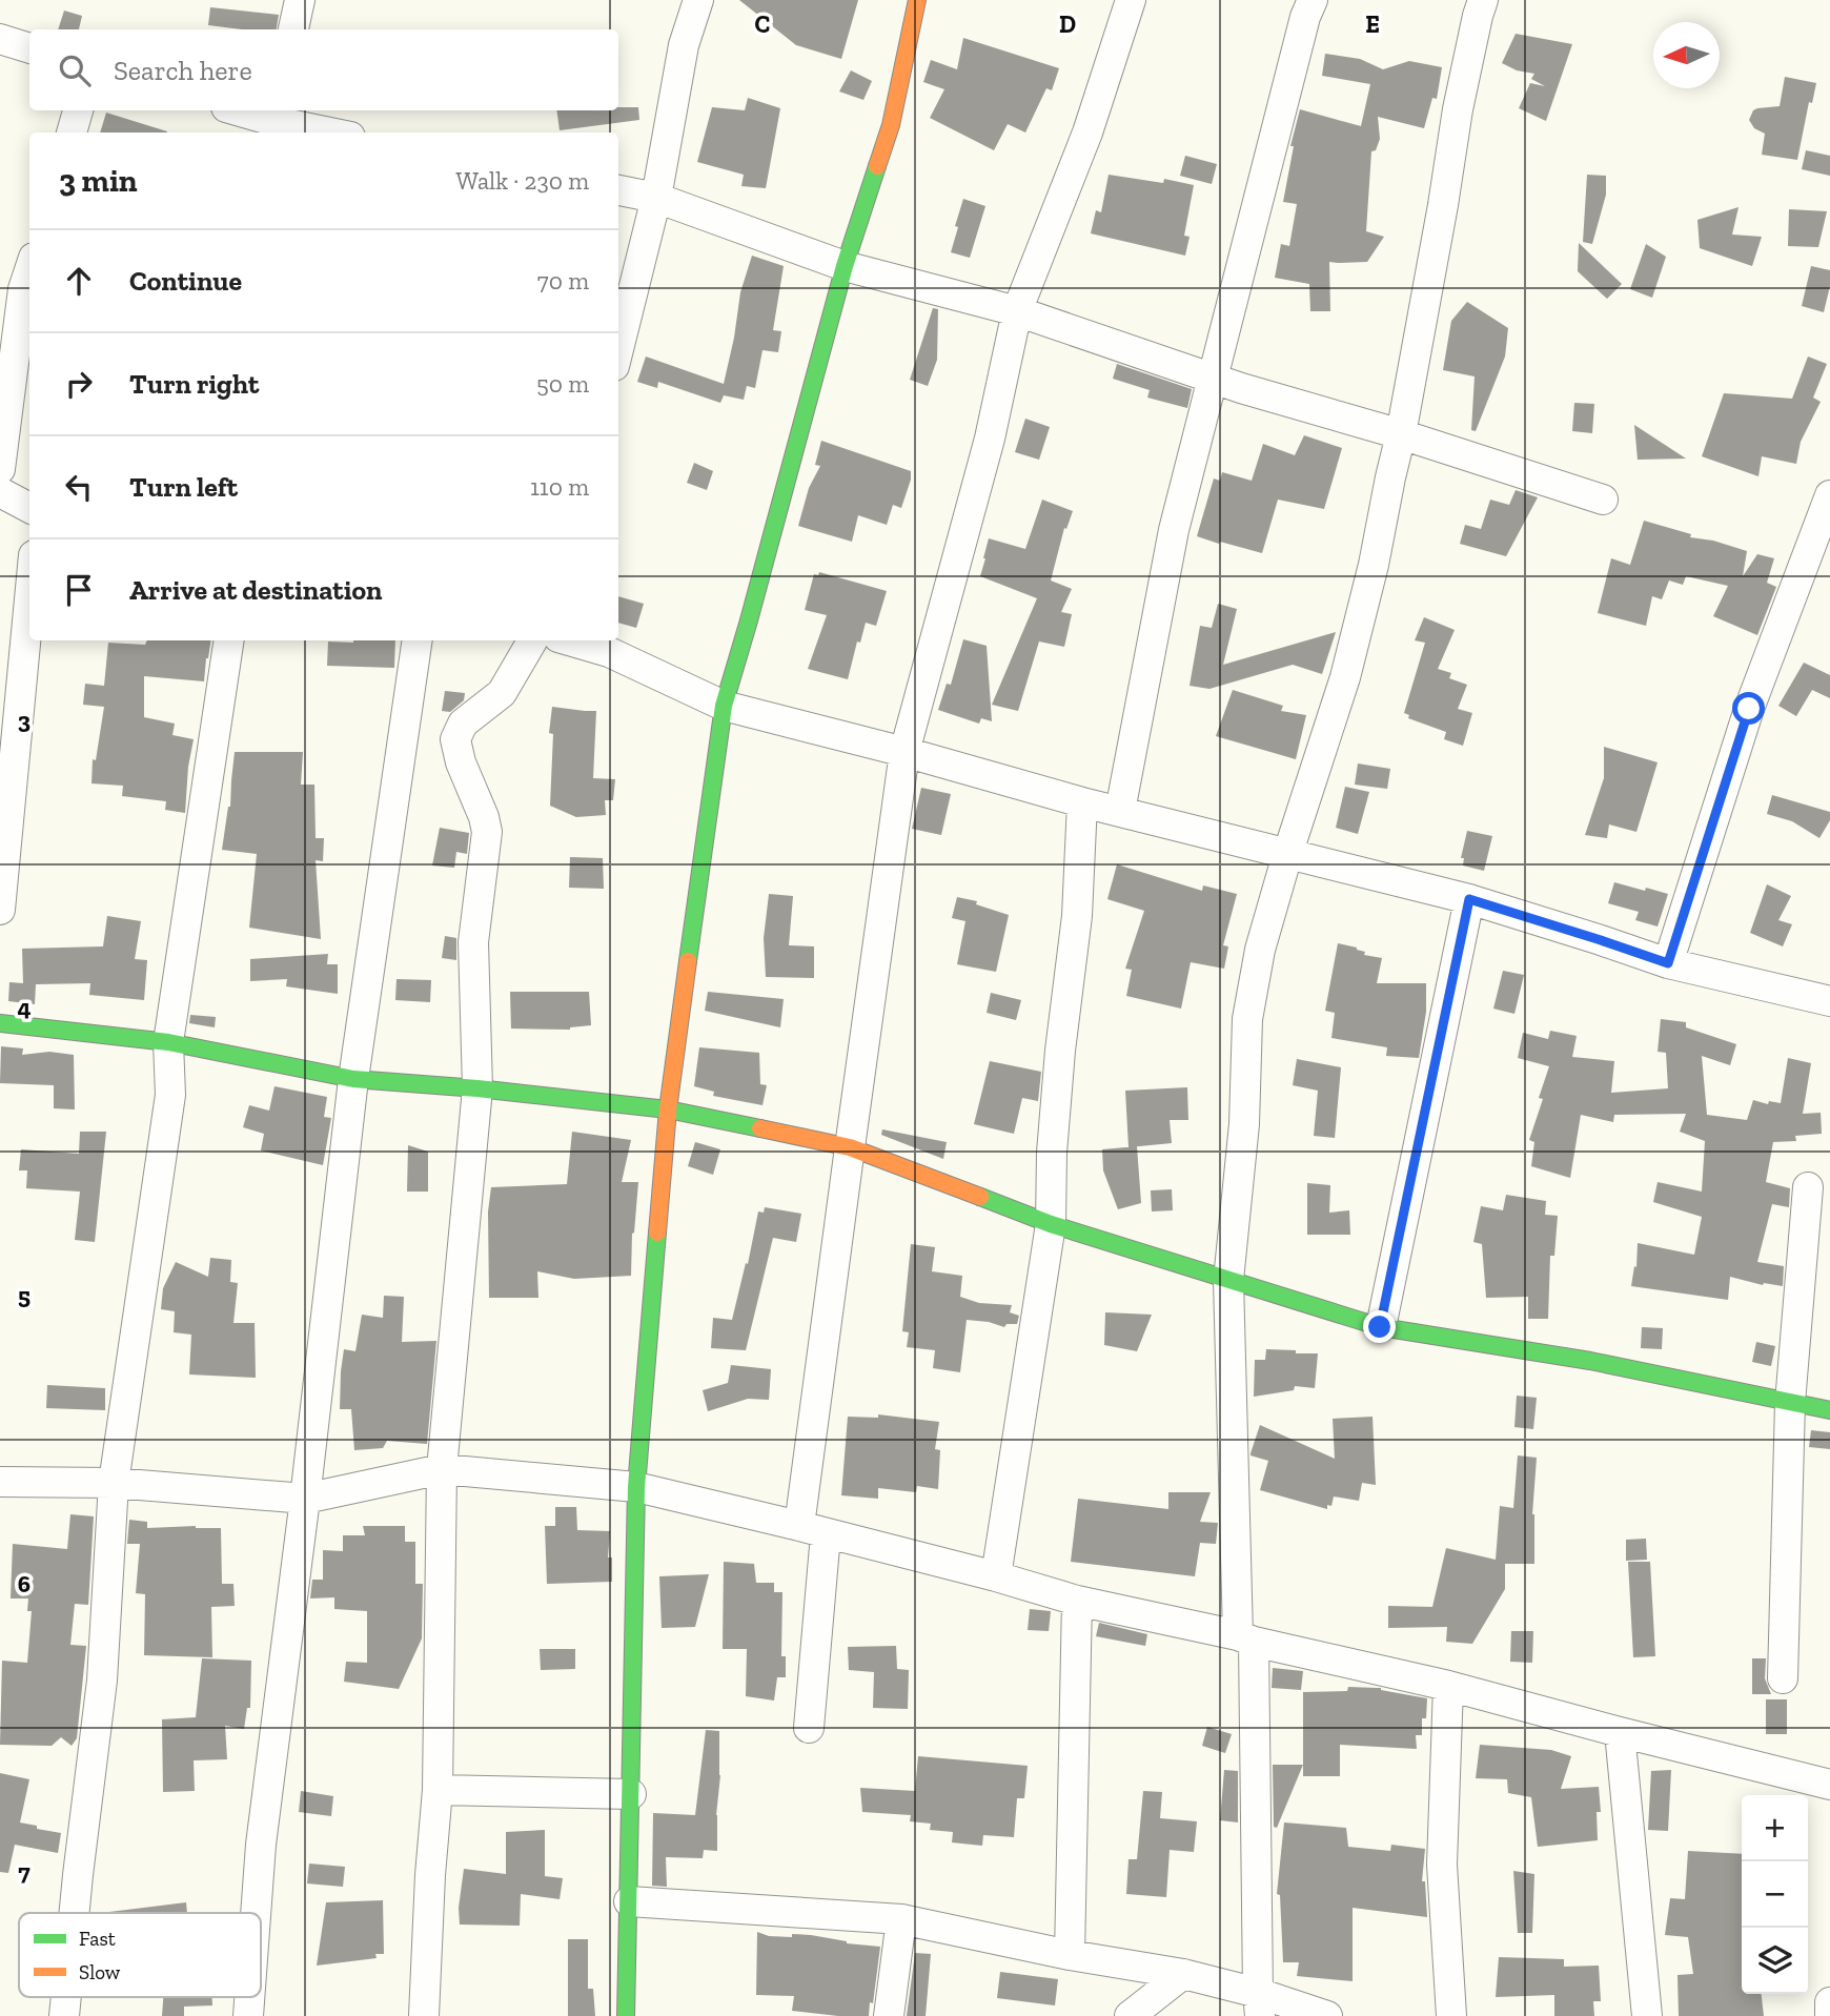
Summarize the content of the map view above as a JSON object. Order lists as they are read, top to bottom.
{
  "legend": ["Fast", "Slow"],
  "north": "left",
  "page": {
    "search": "Search here",
    "heading": ["3 min", "Walk · 230 m"],
    "list": [
      ["Continue", "70 m"],
      ["Turn right", "50 m"],
      ["Turn left", "110 m"],
      "Arrive at destination"
    ],
    "map_buttons": ["+", "−"]
  },
  "grid": {
    "columns": ["C", "D", "E"],
    "rows": [
      "3",
      "4",
      "5",
      "6",
      "7"
    ]
  }
}
